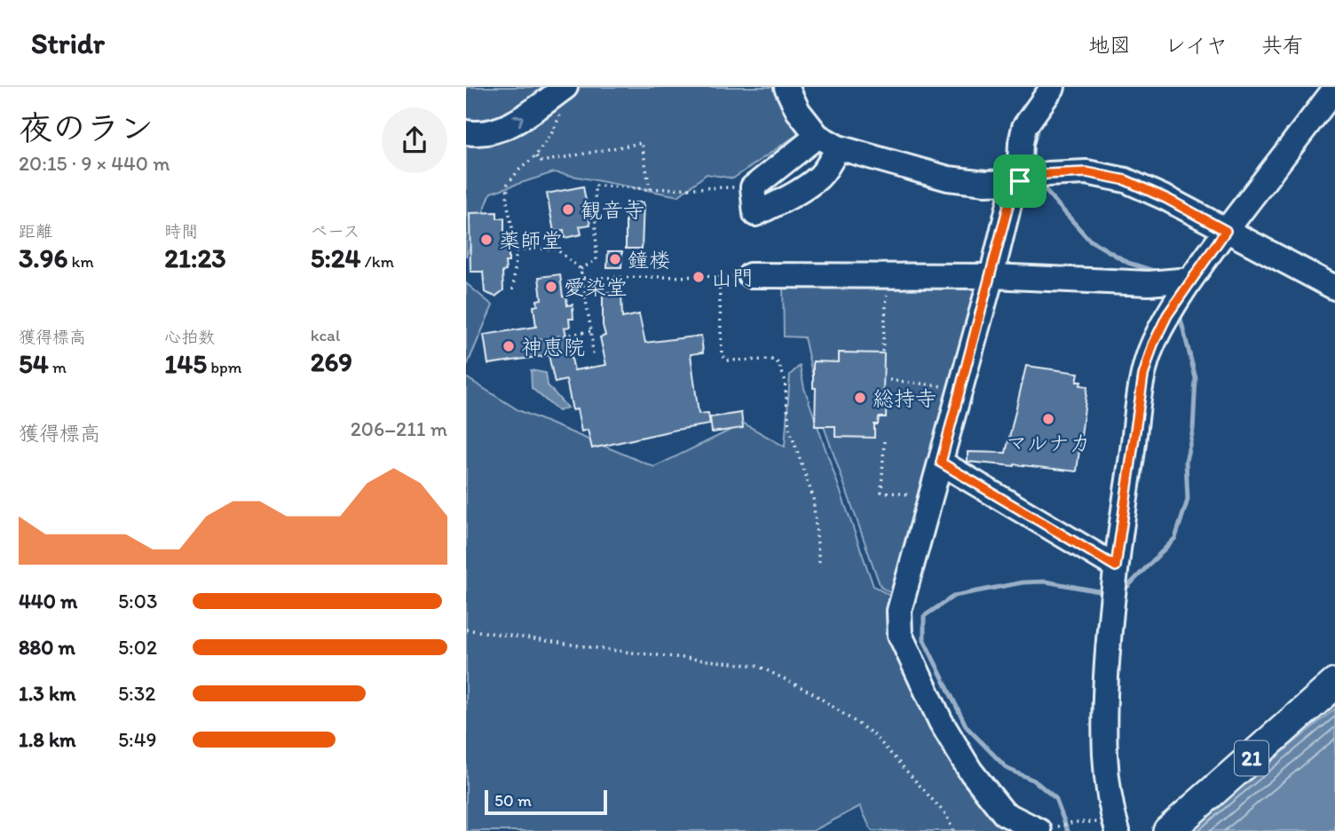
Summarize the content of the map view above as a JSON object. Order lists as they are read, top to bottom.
{
  "streets": {
    "main road": ["21"]
  },
  "places": [
    "観音寺",
    "薬師堂",
    "鐘楼",
    "山門",
    "愛染堂",
    "神恵院",
    "総持寺",
    "マルナカ"
  ],
  "scale_bar": "50 m",
  "page": {
    "header": "Stridr",
    "nav": ["地図", "レイヤ", "共有"],
    "heading": ["夜のラン", "20:15 · 9 × 440 m"],
    "stats": [
      ["距離", "3.96 km"],
      ["時間", "21:23"],
      ["ペース", "5:24 /km"],
      ["獲得標高", "54 m"],
      ["心拍数", "145 bpm"],
      ["kcal", "269"]
    ],
    "chart": ["獲得標高", "206–211 m"],
    "list": [
      {
        "name": "440 m",
        "note": "5:03"
      },
      {
        "name": "880 m",
        "note": "5:02"
      },
      {
        "name": "1.3 km",
        "note": "5:32"
      },
      {
        "name": "1.8 km",
        "note": "5:49"
      }
    ],
    "scale": "50 m"
  }
}
